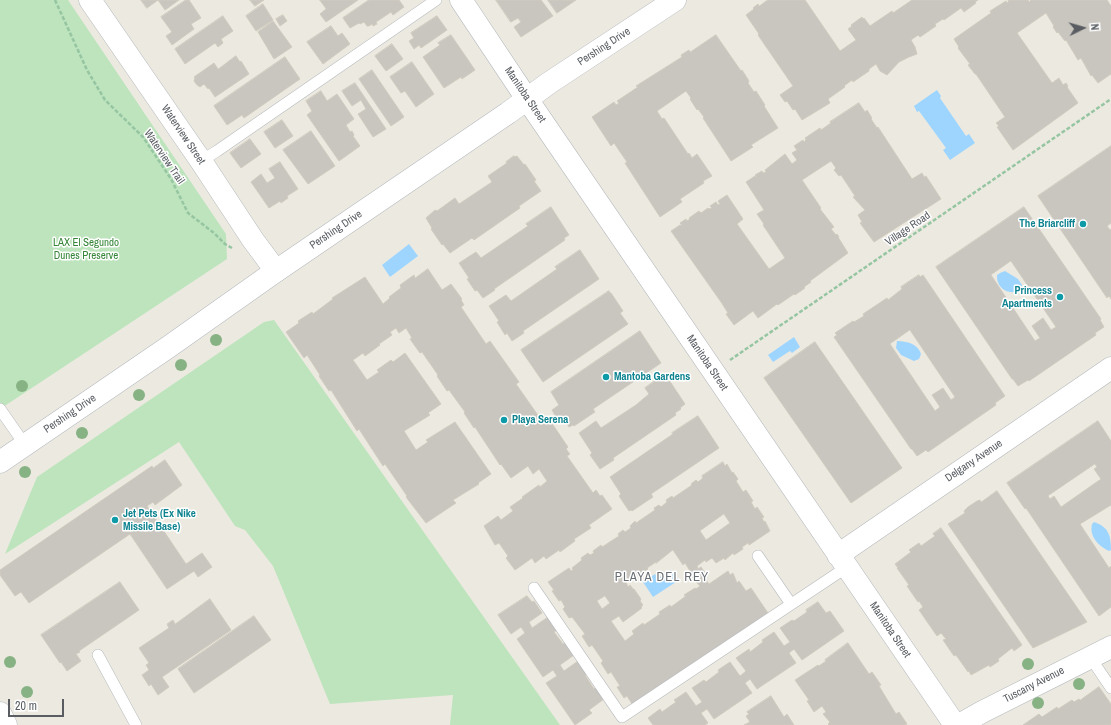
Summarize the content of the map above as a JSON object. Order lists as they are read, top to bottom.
{
  "streets": {
    "street": [
      "Pershing Drive",
      "Manitoba Street",
      "Waterview Street",
      "Delgany Avenue",
      "Tuscany Avenue"
    ],
    "path": ["Waterview Trail", "Village Road"]
  },
  "crossings": [
    ["Pershing Drive", "Manitoba Street"],
    ["Pershing Drive", "Waterview Street"],
    ["Manitoba Street", "Village Road"],
    ["Manitoba Street", "Delgany Avenue"]
  ],
  "districts": ["PLAYA DEL REY"],
  "parks": ["LAX El Segundo Dunes Preserve"],
  "places": [
    "The Briarcliff",
    "Princess Apartments",
    "Mantoba Gardens",
    "Playa Serena",
    "Jet Pets (Ex Nike Missile Base)"
  ],
  "scale_bar": "20 m",
  "north": "right"
}
